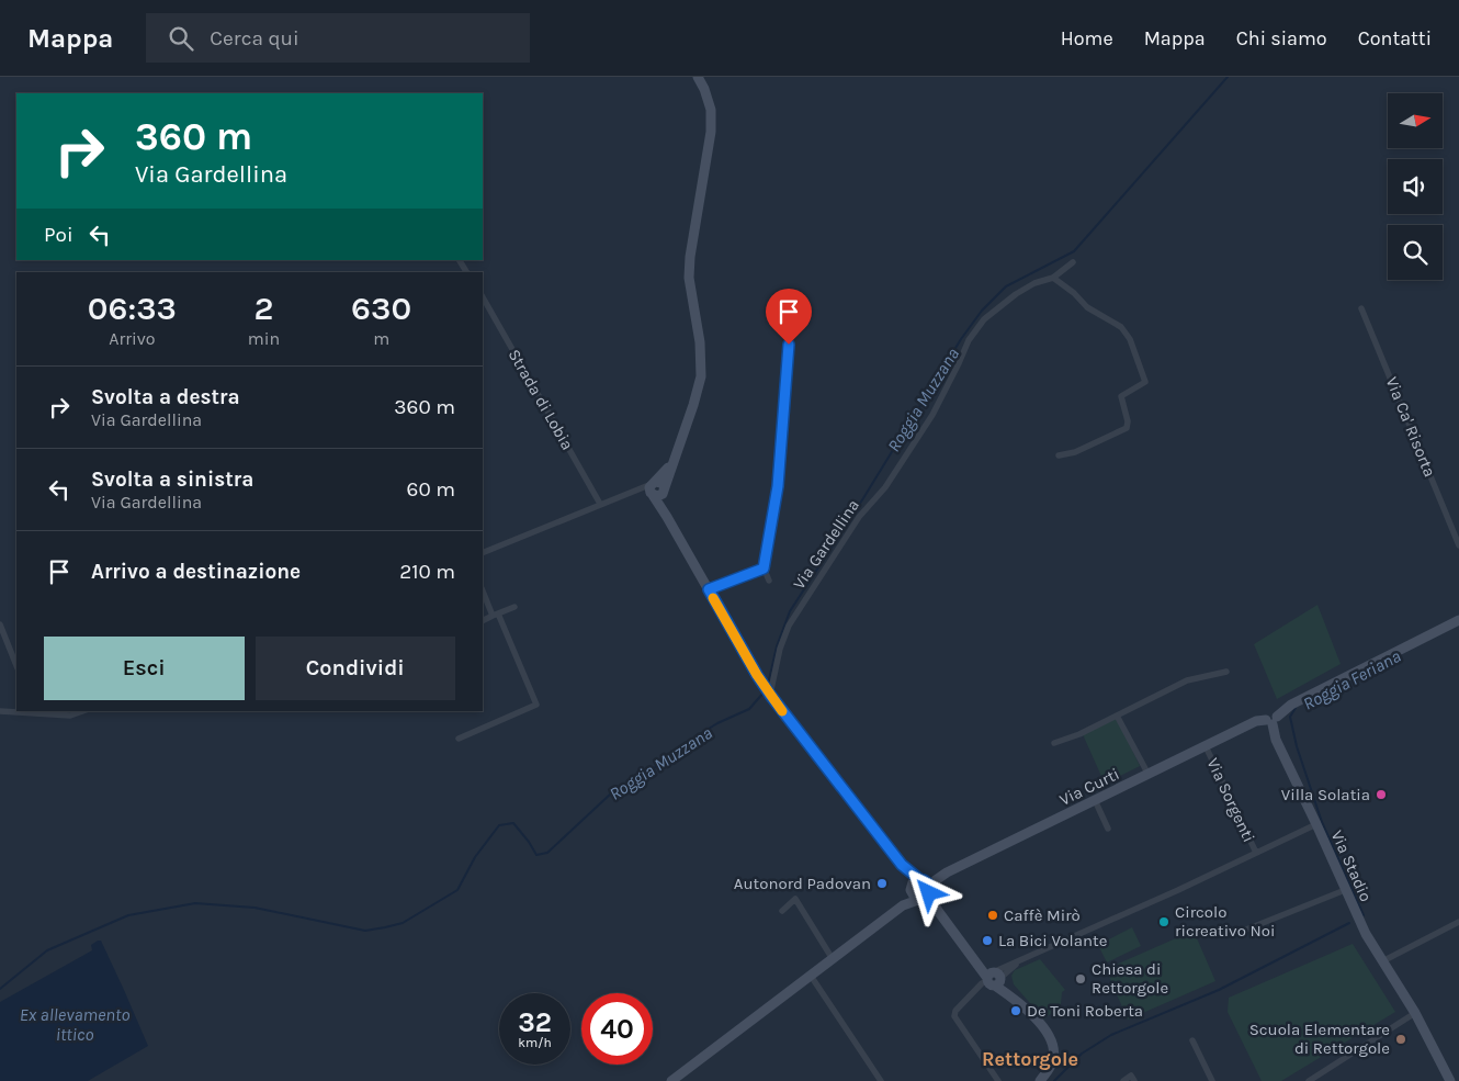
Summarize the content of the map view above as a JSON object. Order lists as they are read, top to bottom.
{
  "streets": {
    "street": [
      "Strada di Lobia",
      "Via Ca' Risorta",
      "Via Gardellina",
      "Via Curti",
      "Via Sorgenti",
      "Via Stadio"
    ]
  },
  "crossings": [
    ["Via Curti", "Via Sorgenti"],
    ["Via Curti", "Via Stadio"]
  ],
  "districts": ["Rettorgole"],
  "water": ["Roggia Muzzana", "Roggia Feriana", "Ex allevamento ittico"],
  "places": [
    "Villa Solatia",
    "Autonord Padovan",
    "Caffè Mirò",
    "Circolo ricreativo Noi",
    "La Bici Volante",
    "Chiesa di Rettorgole",
    "De Toni Roberta",
    "Scuola Elementare di Rettorgole"
  ],
  "north": "right",
  "page": {
    "header": "Mappa",
    "search": "Cerca qui",
    "nav": [
      "Home",
      "Mappa",
      "Chi siamo",
      "Contatti"
    ],
    "turn": ["360 m", "Via Gardellina"],
    "then": "Poi",
    "eta": [
      "06:33",
      "Arrivo",
      "2",
      "min",
      "630",
      "m"
    ],
    "list": [
      {
        "name": "Svolta a destra",
        "note": "Via Gardellina",
        "value": "360 m"
      },
      {
        "name": "Svolta a sinistra",
        "note": "Via Gardellina",
        "value": "60 m"
      },
      {
        "name": "Arrivo a destinazione",
        "value": "210 m"
      }
    ],
    "buttons": ["Esci", "Condividi"],
    "speed": "32 km/h",
    "limit": "40"
  }
}
